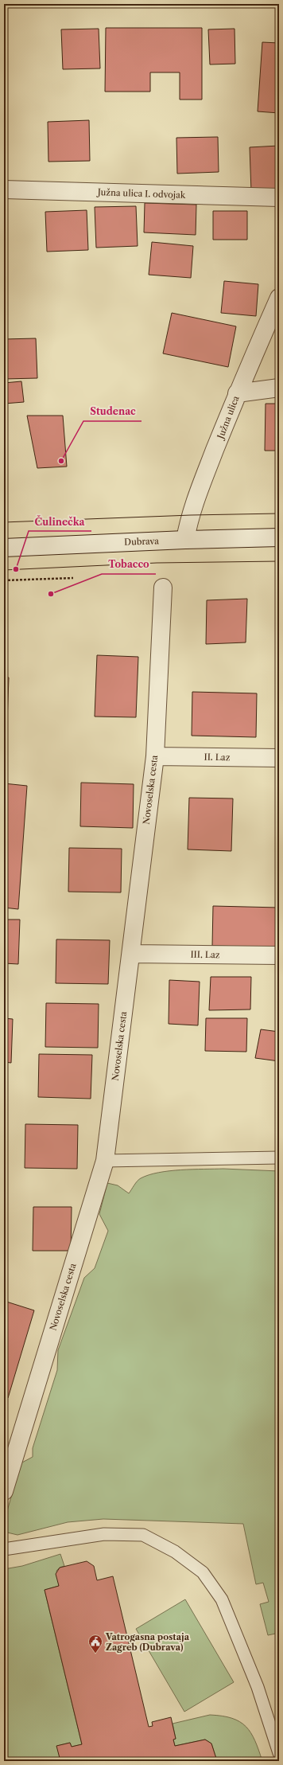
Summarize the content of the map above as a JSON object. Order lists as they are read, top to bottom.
{
  "streets": {
    "street": [
      "Južna ulica I. odvojak",
      "Južna ulica",
      "Dubrava",
      "II. Laz",
      "Novoselska cesta",
      "III. Laz"
    ]
  },
  "crossings": [
    ["Južna ulica", "Dubrava"],
    ["II. Laz", "Novoselska cesta"],
    ["Novoselska cesta", "III. Laz"]
  ],
  "places": {
    "other": ["Studenac", "Čulinečka", "Tobacco"],
    "public building": ["Vatrogasna postaja Zagreb (Dubrava)"]
  }
}
